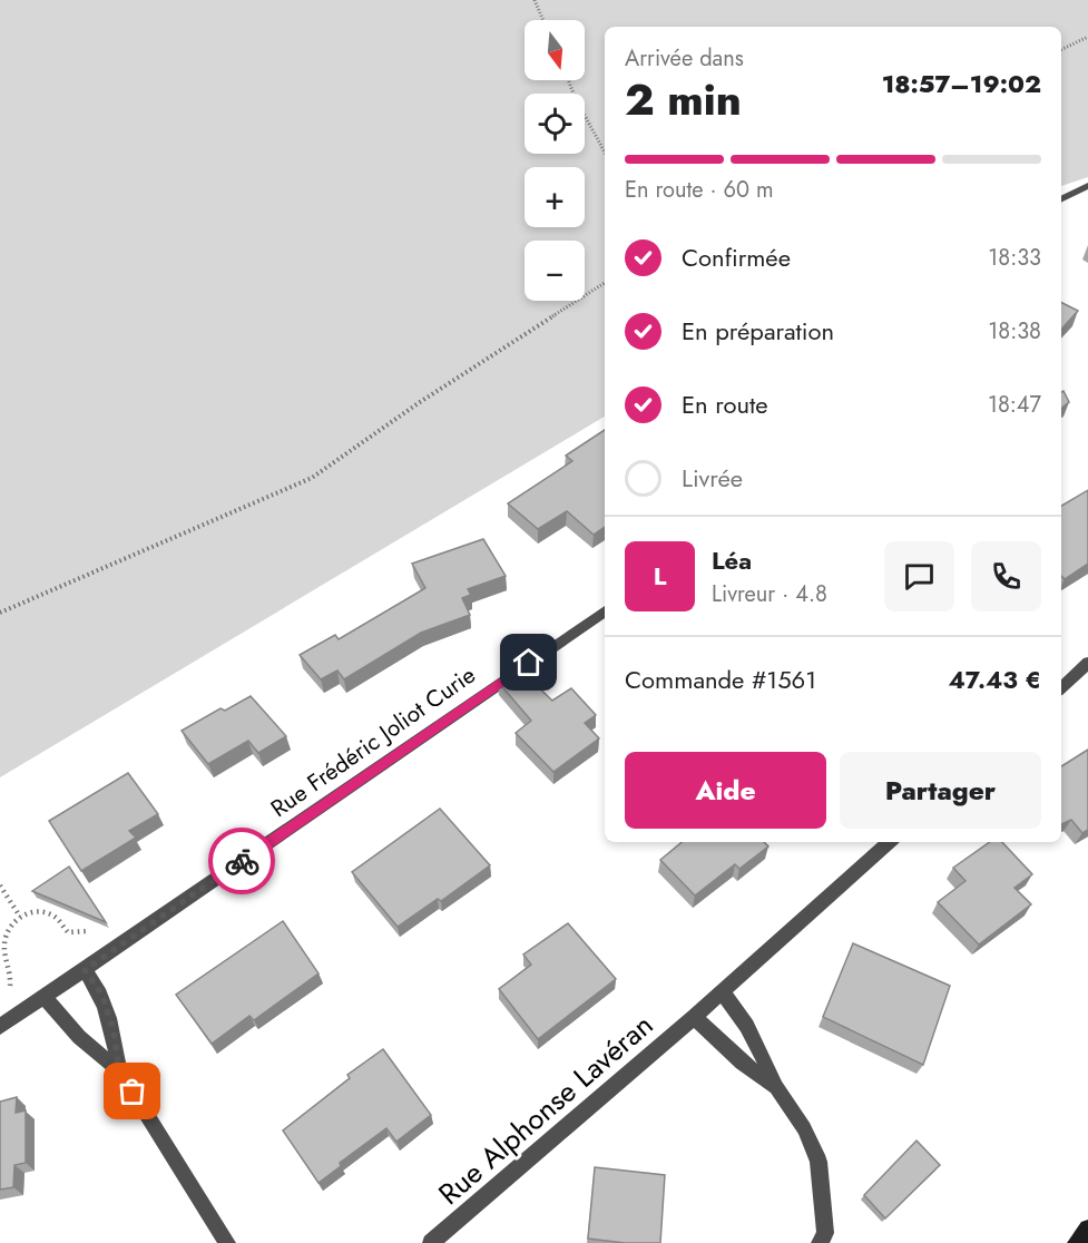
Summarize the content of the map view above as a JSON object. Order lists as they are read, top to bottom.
{
  "streets": {
    "street": ["Rue Frédéric Joliot Curie", "Rue Alphonse Lavéran"]
  },
  "north": "bottom",
  "page": {
    "map_buttons": ["+", "−"],
    "heading": ["2 min", "Arrivée dans", "18:57–19:02"],
    "panel": [
      "Léa",
      "Livreur · 4.8",
      "Commande #1561",
      "47.43 €"
    ],
    "bar": "En route · 60 m",
    "list": [
      ["Confirmée", "18:33"],
      ["En préparation", "18:38"],
      ["En route", "18:47"],
      "Livrée"
    ],
    "round": "L",
    "buttons": ["Aide", "Partager"]
  }
}
